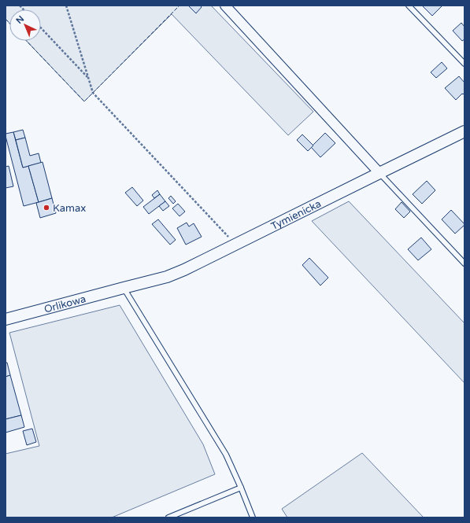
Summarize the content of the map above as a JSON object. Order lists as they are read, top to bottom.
{
  "streets": {
    "street": ["Tymienicka", "Orlikowa"]
  },
  "crossings": [
    ["Tymienicka", "Orlikowa"]
  ],
  "places": ["Kamax"],
  "north": "top left"
}
